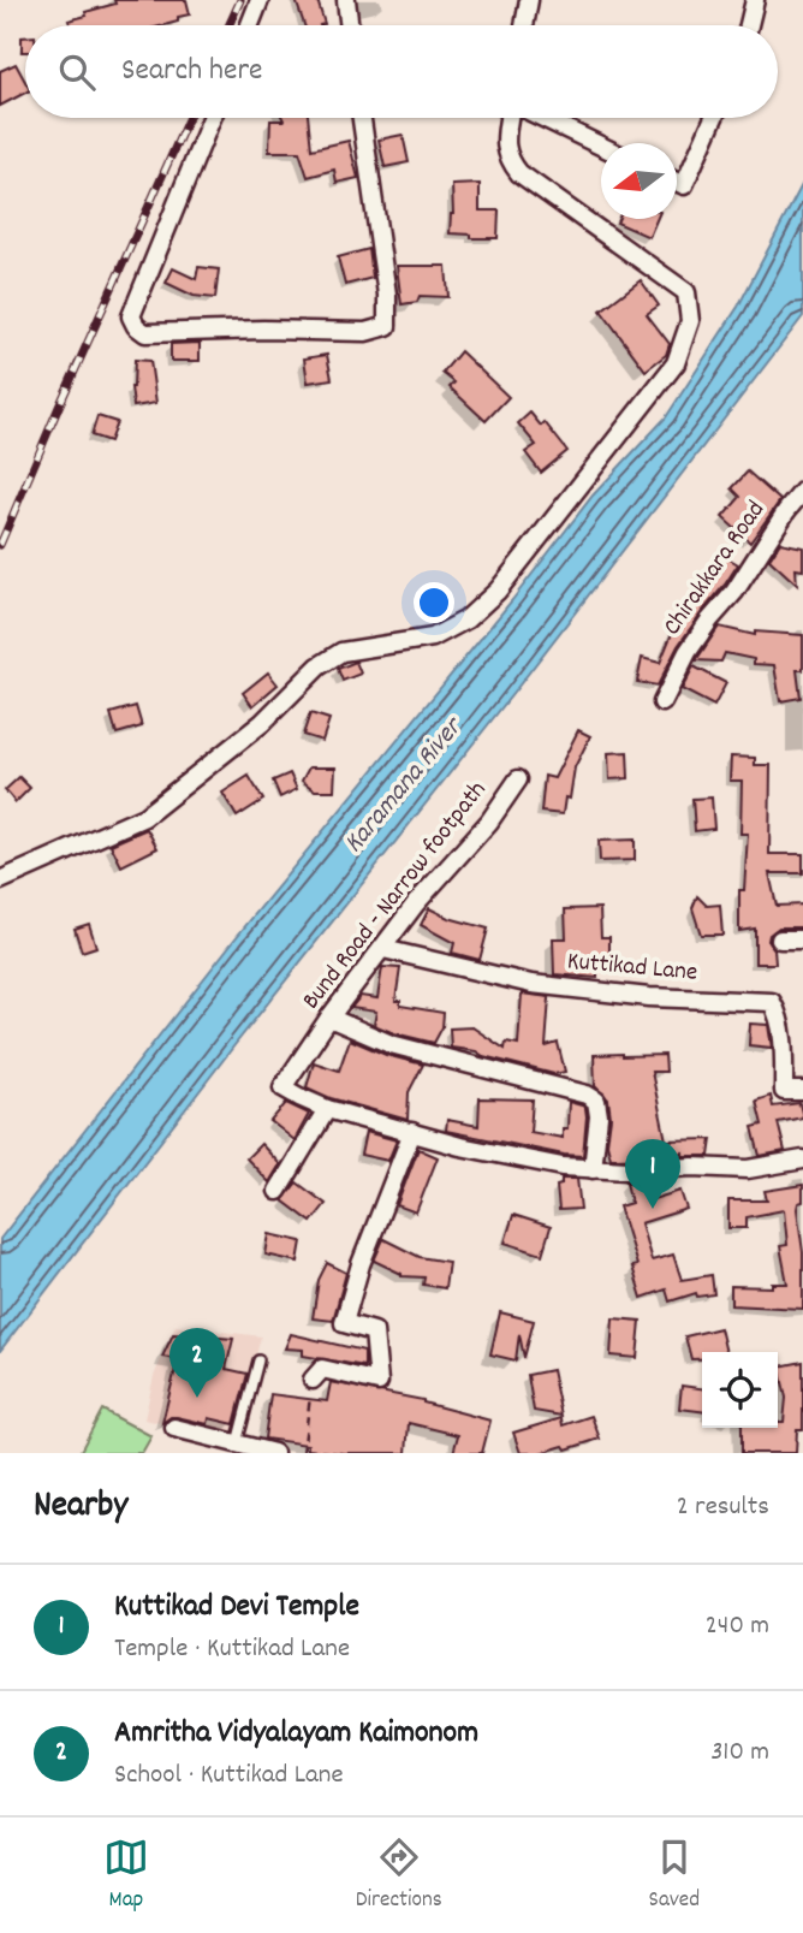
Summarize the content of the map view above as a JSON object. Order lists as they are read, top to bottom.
{
  "streets": {
    "street": ["Chirakkara Road", "Bund Road - Narrow footpath", "Kuttikad Lane"]
  },
  "crossings": [
    ["Bund Road - Narrow footpath", "Kuttikad Lane"]
  ],
  "water": ["Karamana River"],
  "north": "left",
  "page": {
    "search": "Search here",
    "pins": ["1", "2"],
    "heading": ["Nearby", "2 results"],
    "list": [
      {
        "mark": "1",
        "name": "Kuttikad Devi Temple",
        "note": "Temple · Kuttikad Lane",
        "value": "240 m"
      },
      {
        "mark": "2",
        "name": "Amritha Vidyalayam Kaimonom",
        "note": "School · Kuttikad Lane",
        "value": "310 m"
      }
    ],
    "nav": ["Map", "Directions", "Saved"]
  }
}
